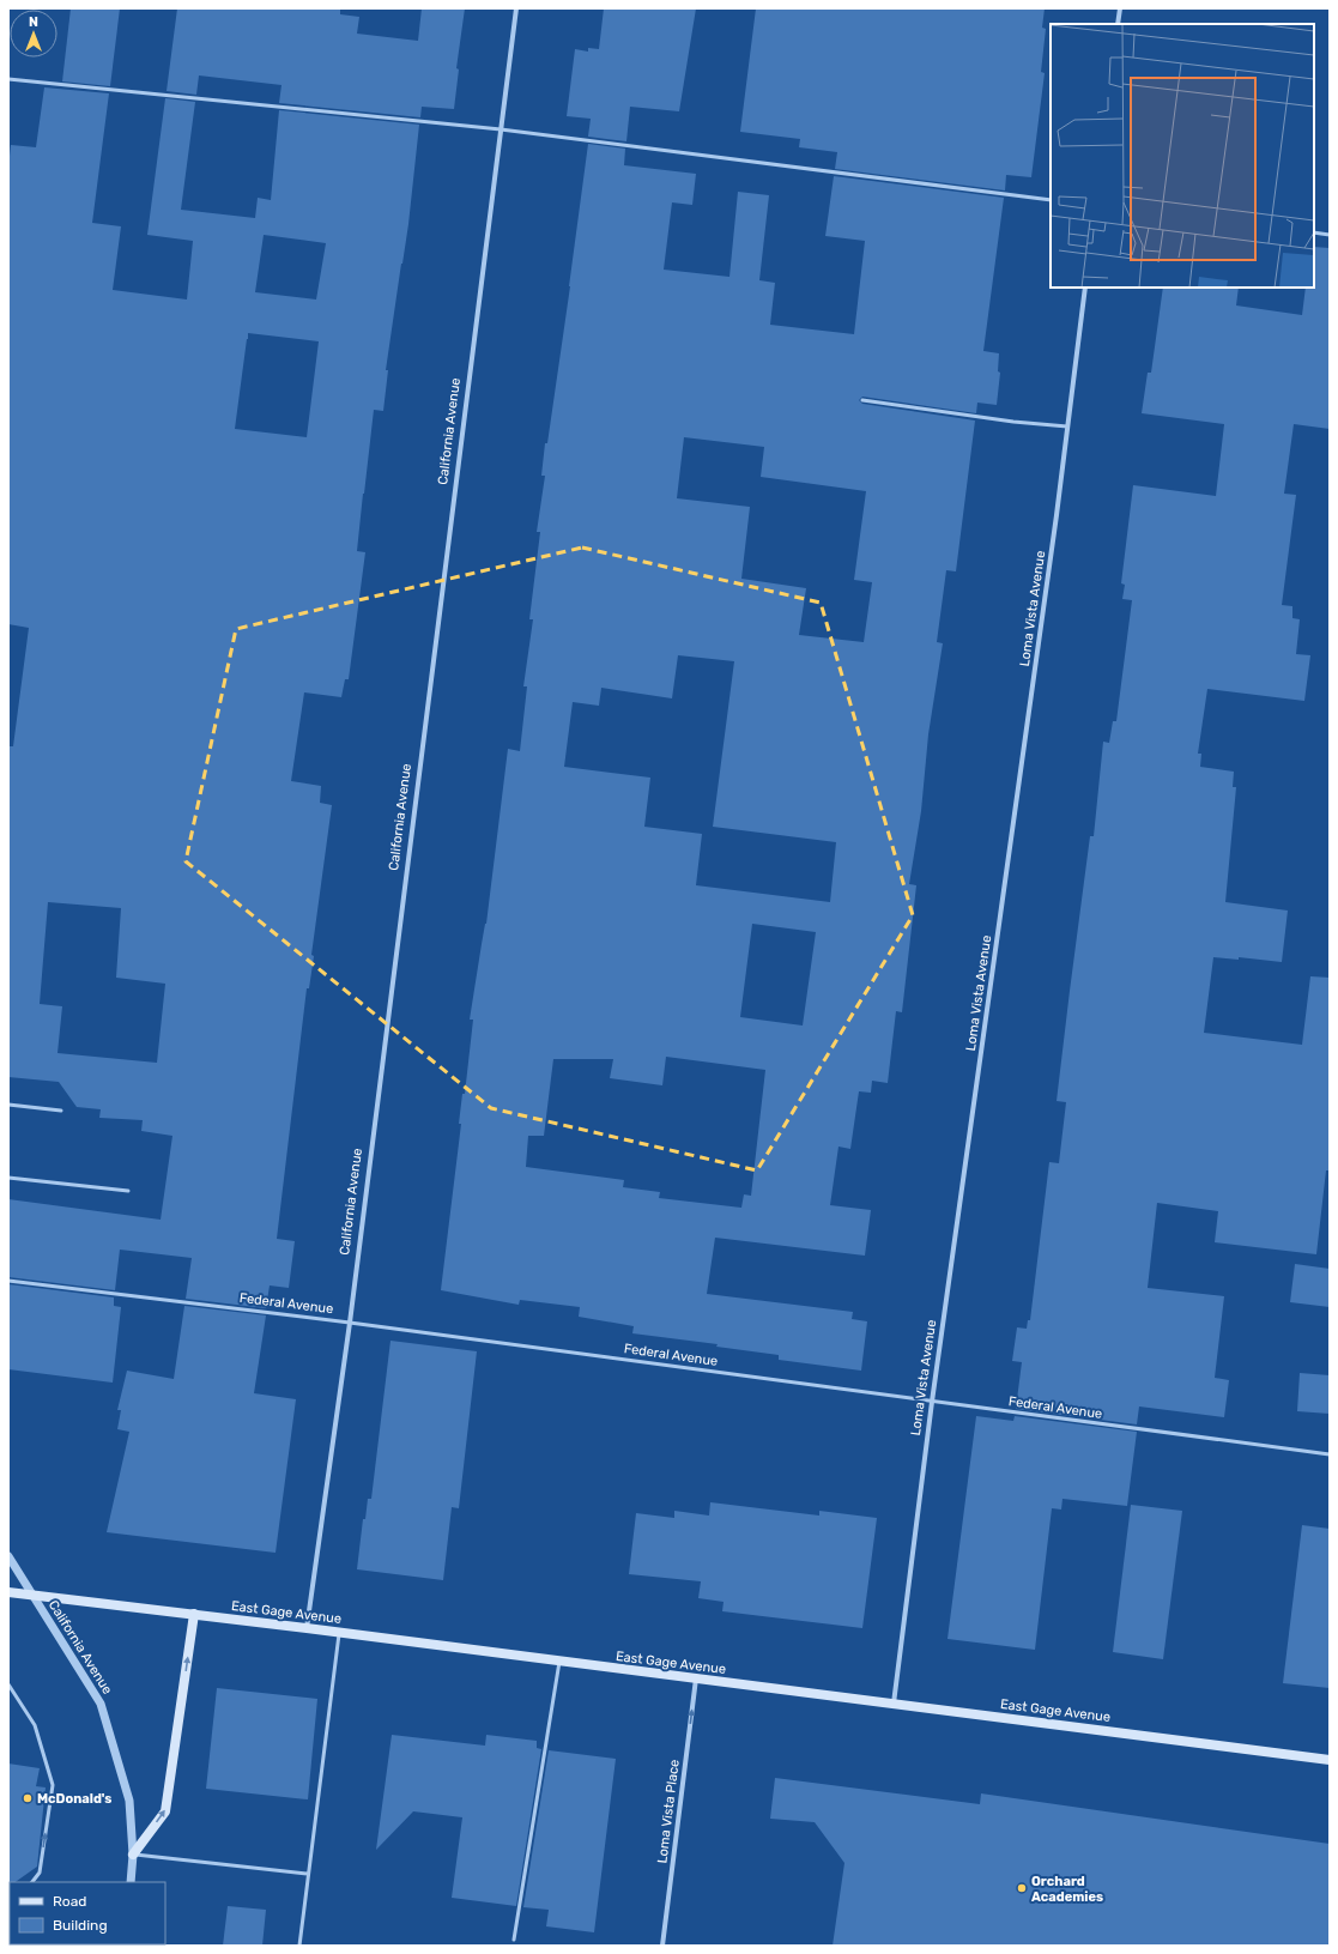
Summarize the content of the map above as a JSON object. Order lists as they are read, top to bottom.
{
  "streets": {
    "main road": ["East Gage Avenue"],
    "street": ["California Avenue", "Loma Vista Avenue", "Loma Vista Place"],
    "lane": ["Federal Avenue"]
  },
  "crossings": [
    ["California Avenue", "Federal Avenue"],
    ["California Avenue", "East Gage Avenue"],
    ["Loma Vista Avenue", "Federal Avenue"],
    ["Loma Vista Avenue", "East Gage Avenue"],
    ["East Gage Avenue", "Loma Vista Place"]
  ],
  "one_way": ["Loma Vista Place"],
  "places": ["McDonald's", "Orchard Academies"],
  "legend": ["Road", "Building"],
  "north": "top"
}
